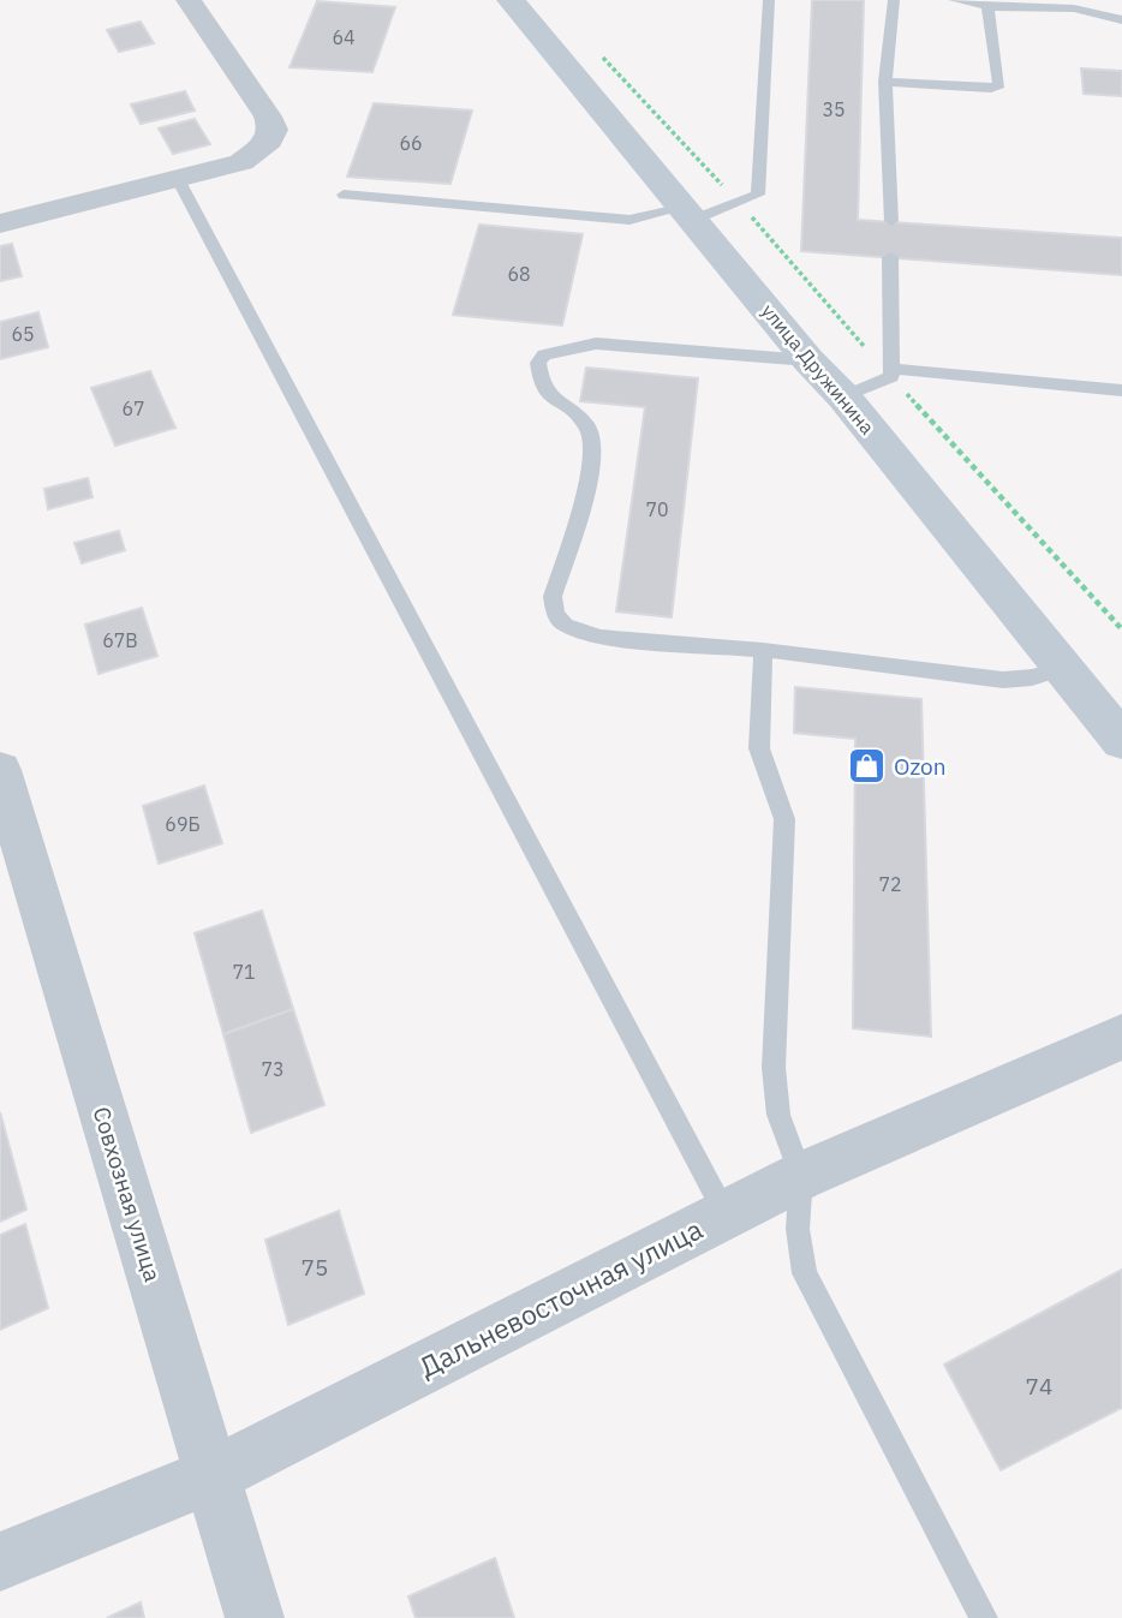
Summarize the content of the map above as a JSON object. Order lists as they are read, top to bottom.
{
  "streets": {
    "main road": ["улица Дружинина"],
    "street": ["Совхозная улица", "Дальневосточная улица"]
  },
  "crossings": [
    ["Совхозная улица", "Дальневосточная улица"]
  ],
  "places": {
    "shop": ["Ozon"]
  },
  "house_numbers": [
    "64",
    "35",
    "66",
    "68",
    "65",
    "67",
    "70",
    "67В",
    "69Б",
    "72",
    "71",
    "73",
    "75",
    "74"
  ]
}
